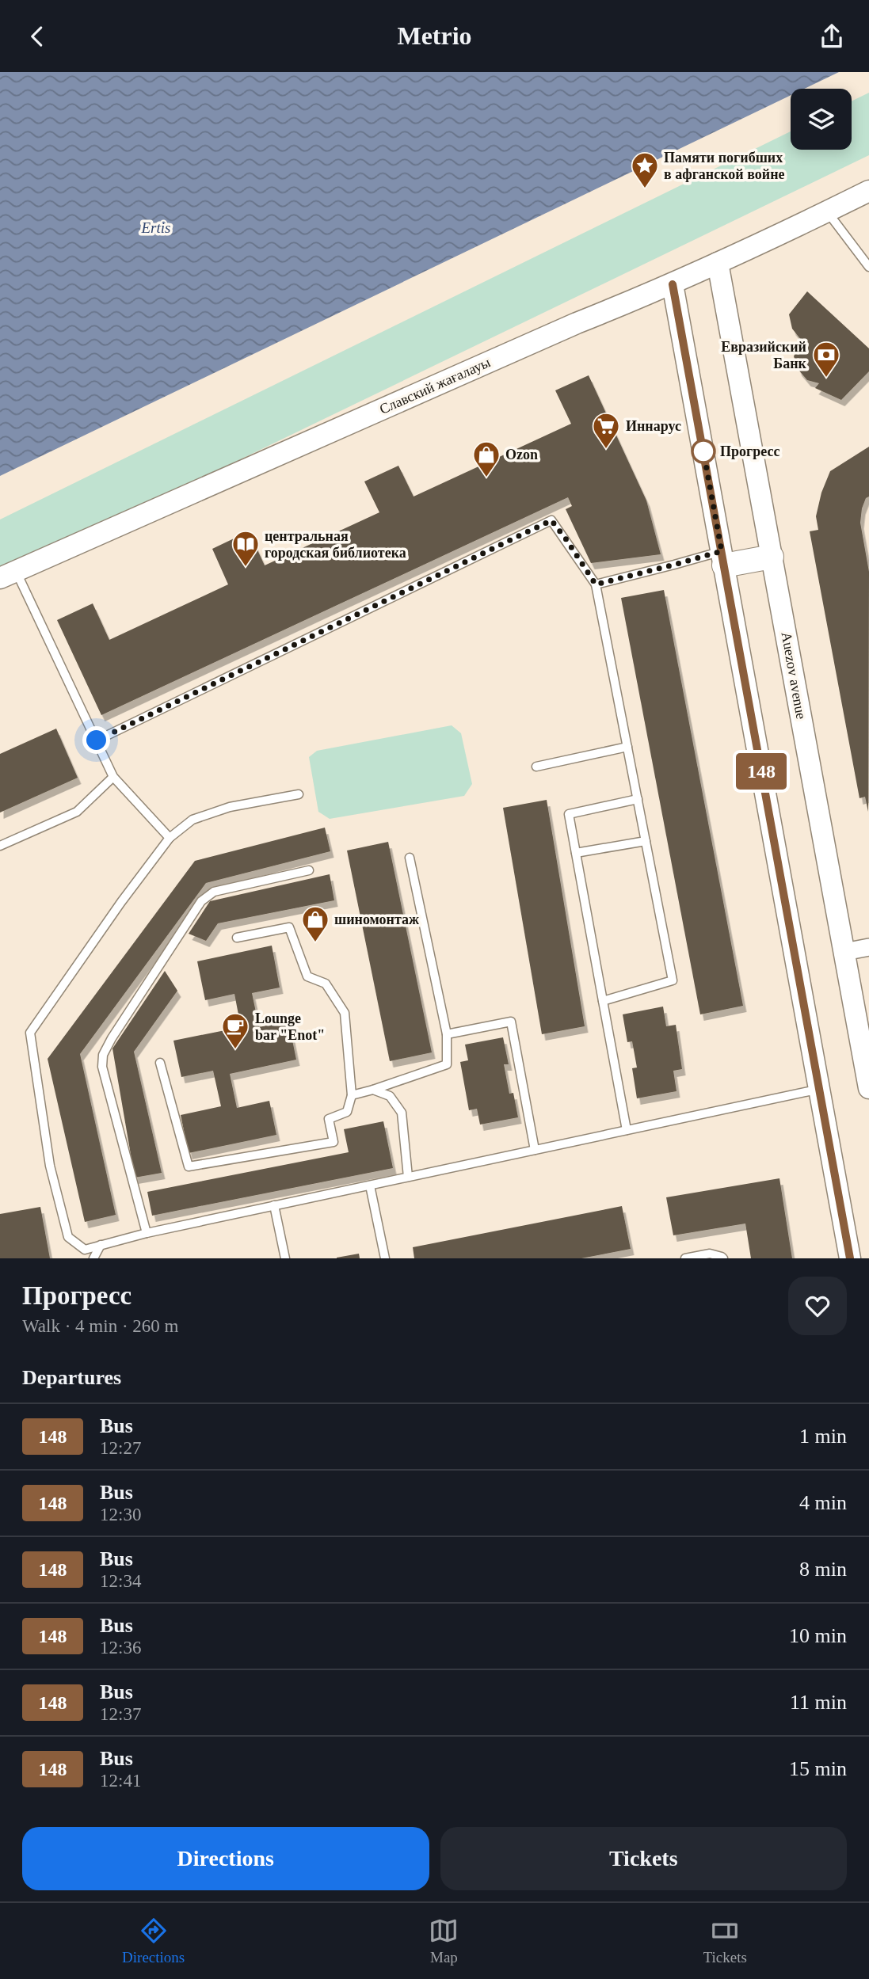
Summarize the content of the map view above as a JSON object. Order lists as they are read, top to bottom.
{
  "streets": {
    "street": ["Славский жағалауы", "Auezov avenue"]
  },
  "crossings": [
    ["Славский жағалауы", "Auezov avenue"]
  ],
  "water": ["Ertis"],
  "places": {
    "place": ["Памяти погибших в афганской войне"],
    "bank": ["Евразийский Банк"],
    "supermarket": ["Иннарус"],
    "other": ["Прогресс"],
    "shop": ["Ozon", "шиномонтаж"],
    "library": ["центральная городская библиотека"],
    "cafe": ["Lounge bar \"Enot\""]
  },
  "lines": ["bus line 148"],
  "page": {
    "header": "Metrio",
    "on_map": "148",
    "heading": [
      ["Прогресс", "Walk · 4 min · 260 m"],
      "Departures"
    ],
    "list": [
      {
        "mark": "148",
        "name": "Bus",
        "note": "12:27",
        "value": "1 min"
      },
      {
        "mark": "148",
        "name": "Bus",
        "note": "12:30",
        "value": "4 min"
      },
      {
        "mark": "148",
        "name": "Bus",
        "note": "12:34",
        "value": "8 min"
      },
      {
        "mark": "148",
        "name": "Bus",
        "note": "12:36",
        "value": "10 min"
      },
      {
        "mark": "148",
        "name": "Bus",
        "note": "12:37",
        "value": "11 min"
      },
      {
        "mark": "148",
        "name": "Bus",
        "note": "12:41",
        "value": "15 min"
      }
    ],
    "buttons": ["Directions", "Tickets"],
    "tabs": ["Directions", "Map", "Tickets"]
  }
}
